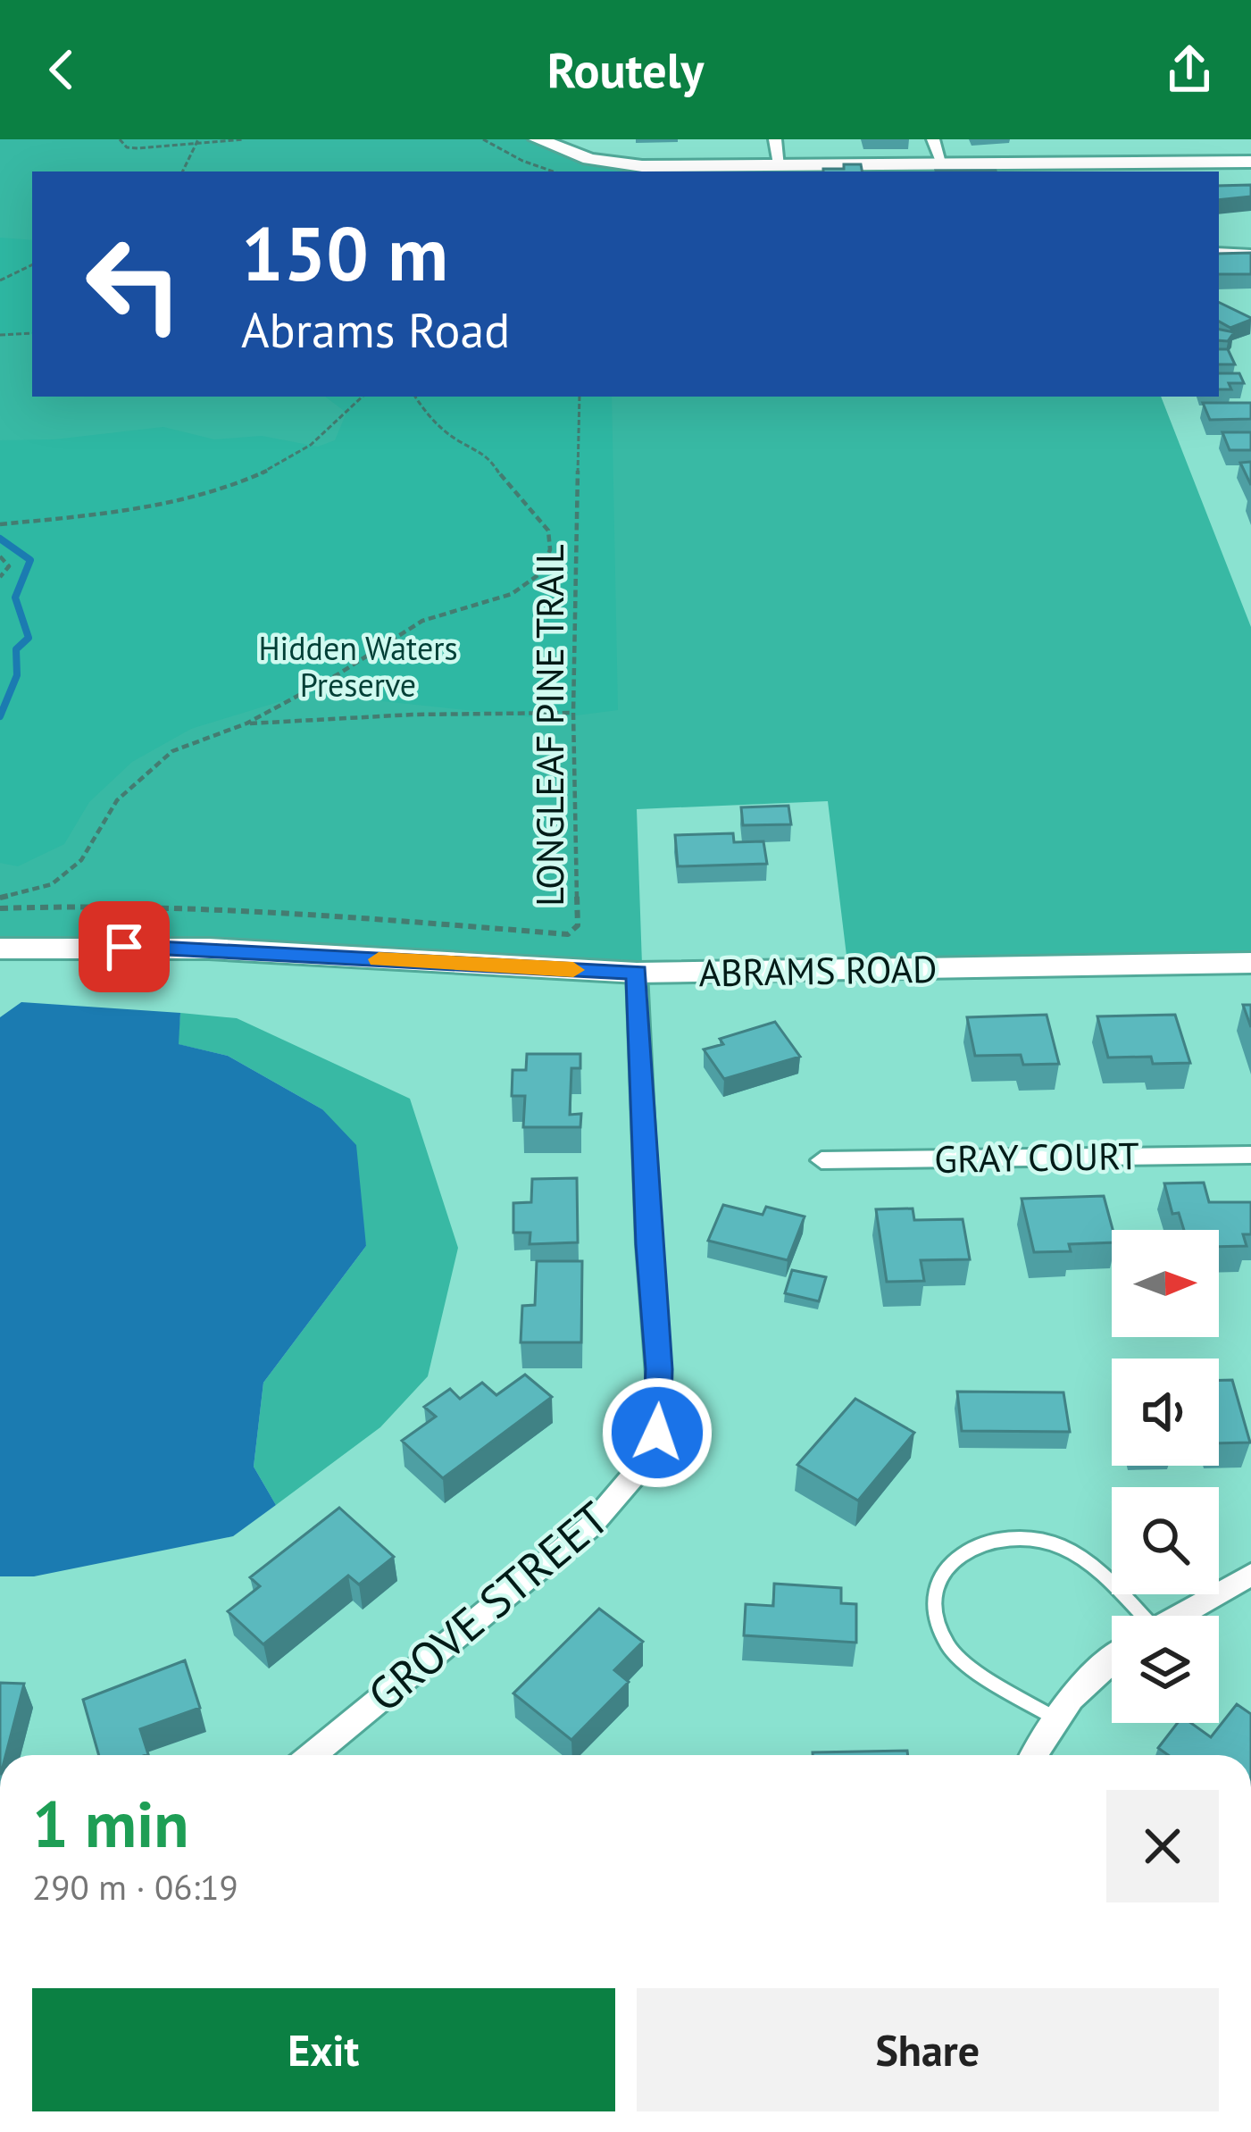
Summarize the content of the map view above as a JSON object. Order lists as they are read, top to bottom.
{
  "streets": {
    "street": ["ABRAMS ROAD", "GRAY COURT", "GROVE STREET"],
    "path": ["LONGLEAF PINE TRAIL"]
  },
  "crossings": [
    ["ABRAMS ROAD", "GROVE STREET"]
  ],
  "parks": ["Hidden Waters Preserve"],
  "north": "right",
  "page": {
    "header": "Routely",
    "turn": ["150 m", "Abrams Road"],
    "heading": ["1 min", "290 m · 06:19"],
    "buttons": ["Exit", "Share"]
  }
}
